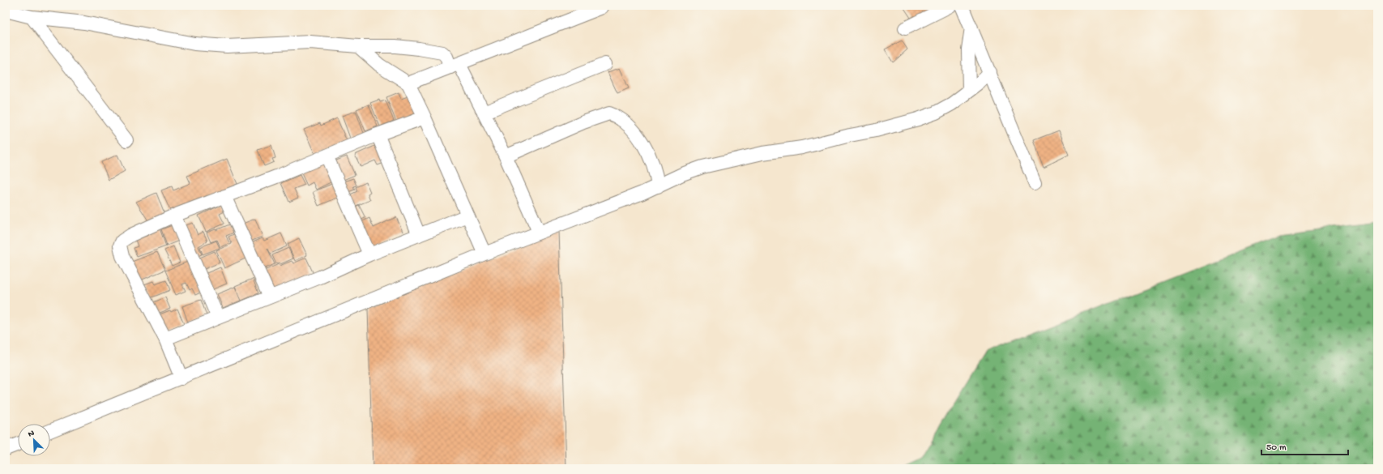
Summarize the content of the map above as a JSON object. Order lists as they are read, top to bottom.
{
  "scale_bar": "50 m",
  "north": "top left"
}
